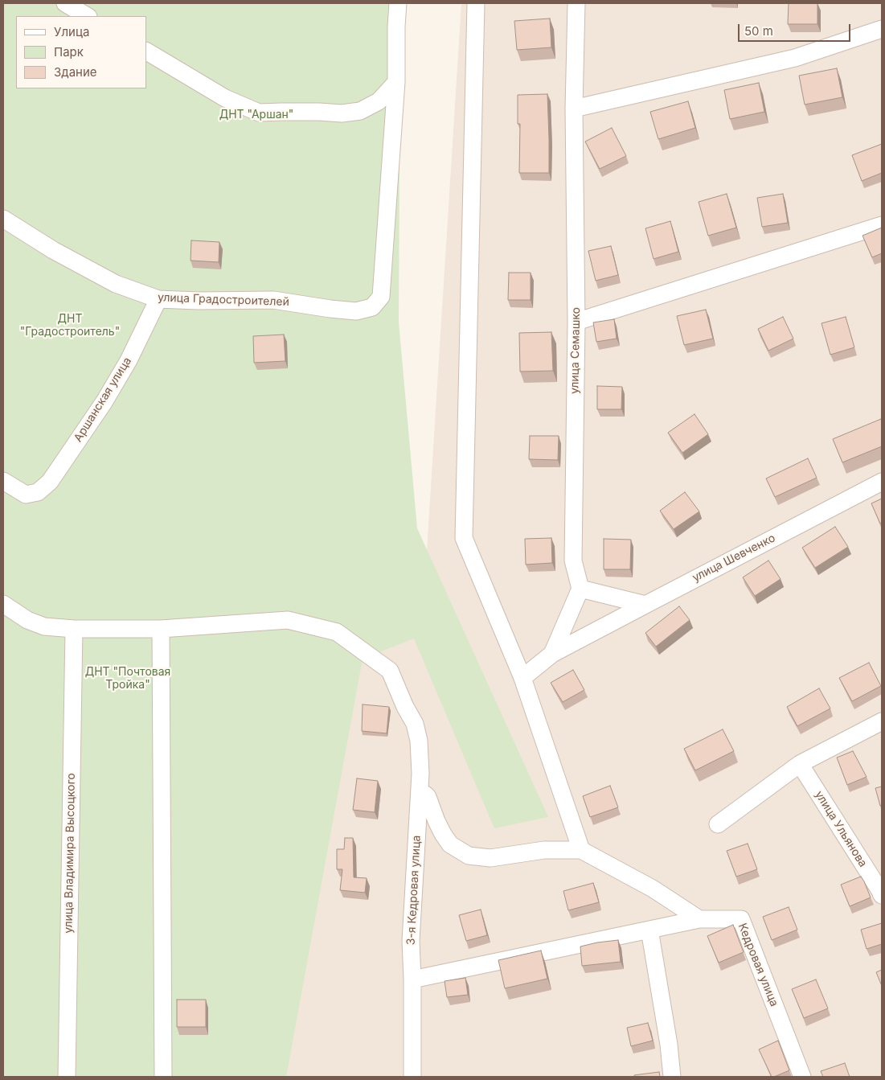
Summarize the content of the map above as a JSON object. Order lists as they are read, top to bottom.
{
  "streets": {
    "street": [
      "улица Градостроителей",
      "улица Семашко",
      "Аршанская улица",
      "улица Шевченко",
      "улица Ульянова",
      "улица Владимира Высоцкого",
      "3-я Кедровая улица",
      "Кедровая улица"
    ]
  },
  "crossings": [
    ["улица Градостроителей", "Аршанская улица"],
    ["3-я Кедровая улица", "Кедровая улица"]
  ],
  "parks": ["ДНТ \"Аршан\"", "ДНТ \"Градостроитель\"", "ДНТ \"Почтовая Тройка\""],
  "legend": ["Улица", "Парк", "Здание"],
  "scale_bar": "50 m"
}
